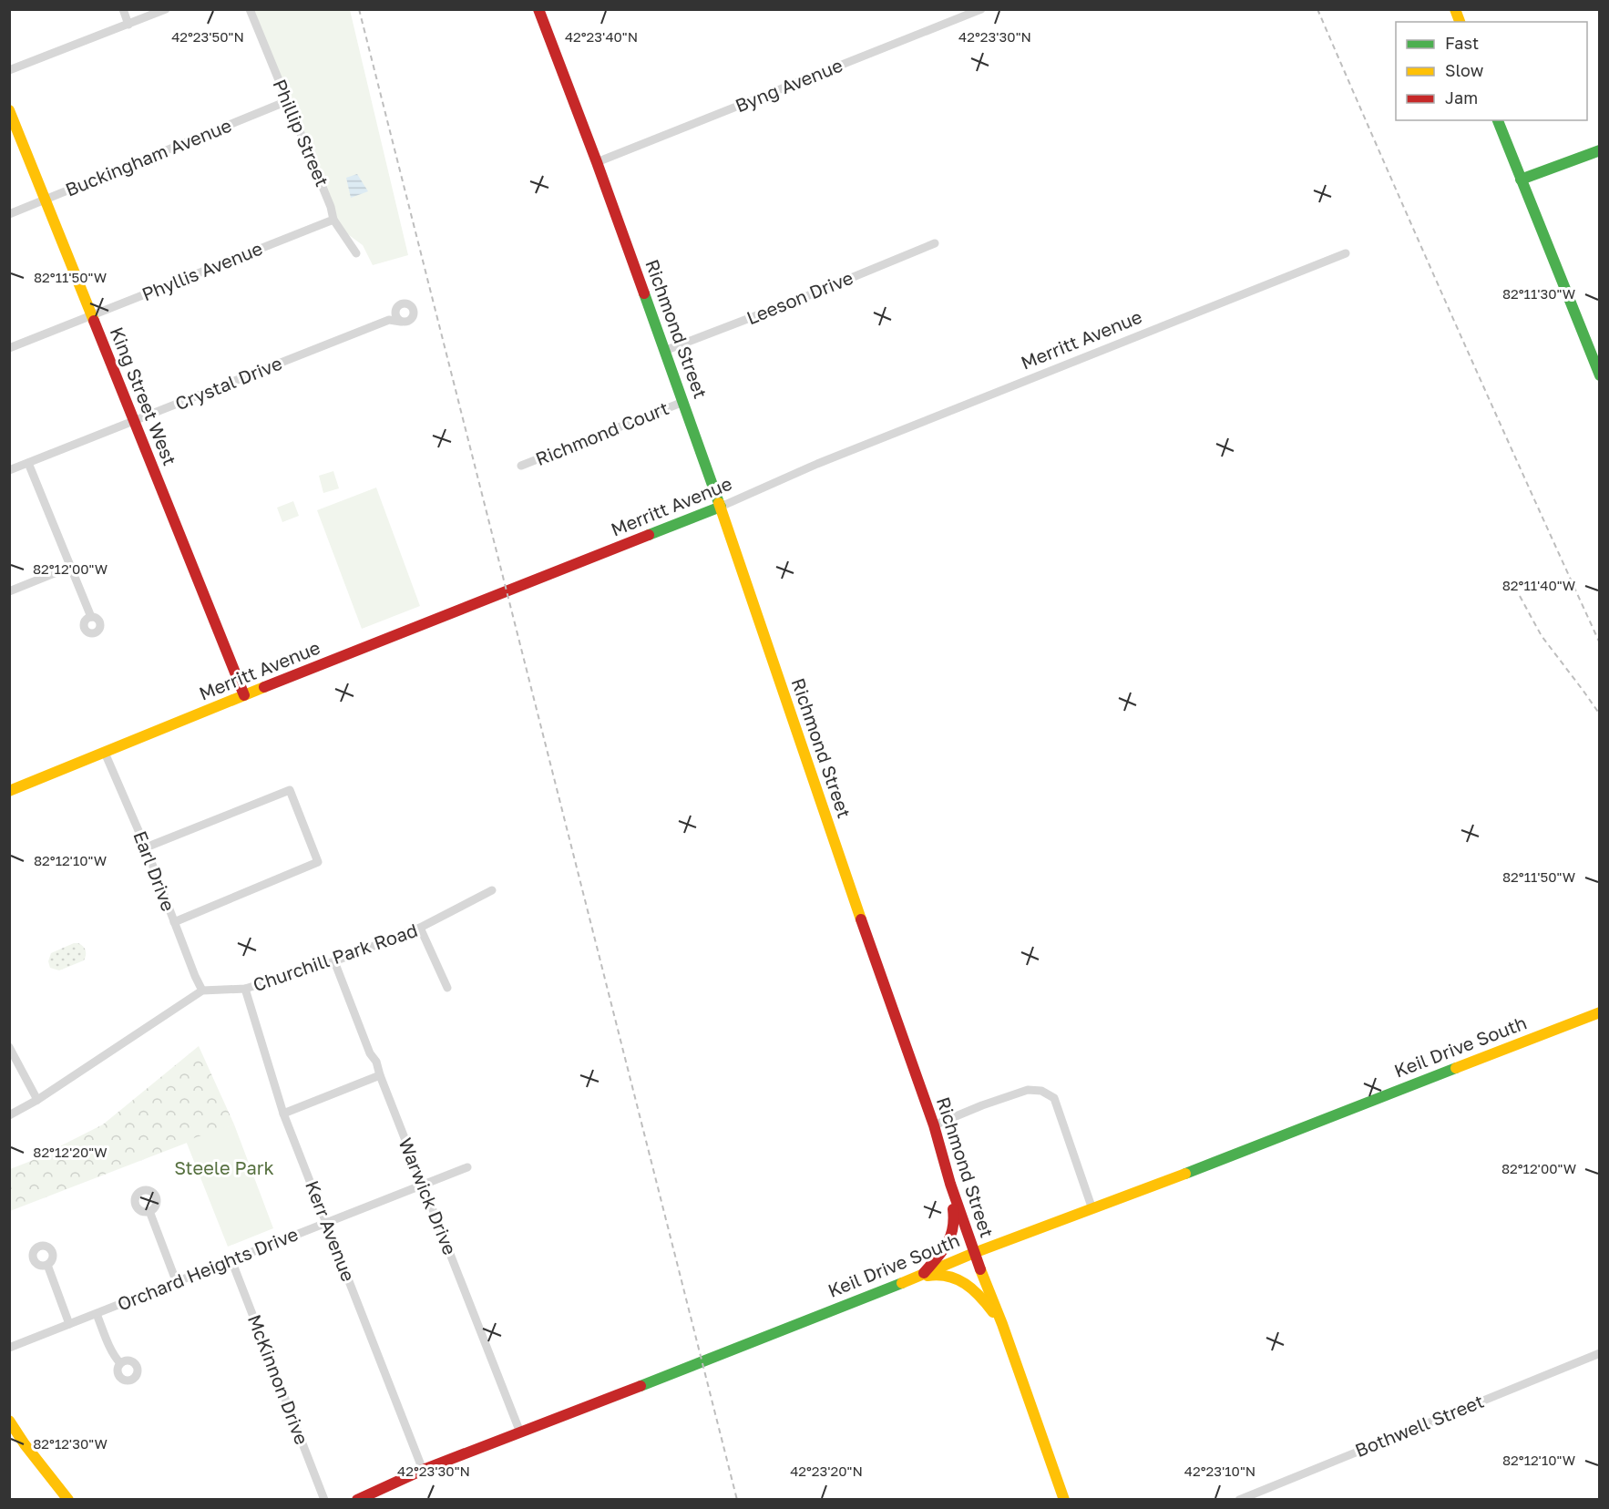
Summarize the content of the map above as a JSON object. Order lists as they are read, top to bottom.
{
  "streets": {
    "main road": [
      "Richmond Street",
      "Merritt Avenue",
      "King Street West",
      "Keil Drive South"
    ],
    "street": [
      "Byng Avenue",
      "Phillip Street",
      "Buckingham Avenue",
      "Phyllis Avenue",
      "Leeson Drive",
      "Crystal Drive",
      "Richmond Court",
      "Earl Drive",
      "Churchill Park Road",
      "Warwick Drive",
      "Kerr Avenue",
      "Orchard Heights Drive",
      "McKinnon Drive",
      "Bothwell Street"
    ]
  },
  "crossings": [
    ["Byng Avenue", "Richmond Street"],
    ["Phillip Street", "Buckingham Avenue"],
    ["Phillip Street", "Phyllis Avenue"],
    ["Buckingham Avenue", "King Street West"],
    ["Phyllis Avenue", "King Street West"],
    ["Leeson Drive", "Richmond Street"],
    ["Richmond Street", "Merritt Avenue"],
    ["Richmond Street", "Richmond Court"],
    ["Richmond Street", "Keil Drive South"],
    ["Merritt Avenue", "King Street West"],
    ["Merritt Avenue", "Earl Drive"],
    ["Crystal Drive", "King Street West"],
    ["Earl Drive", "Churchill Park Road"],
    ["Churchill Park Road", "Warwick Drive"],
    ["Churchill Park Road", "Kerr Avenue"],
    ["Keil Drive South", "Warwick Drive"],
    ["Keil Drive South", "Kerr Avenue"],
    ["Warwick Drive", "Orchard Heights Drive"],
    ["Kerr Avenue", "Orchard Heights Drive"],
    ["Orchard Heights Drive", "McKinnon Drive"]
  ],
  "parks": ["Steele Park"],
  "legend": ["Fast", "Slow", "Jam"],
  "coordinates": [
    "42°23'50\"N",
    "42°23'40\"N",
    "42°23'30\"N",
    "82°11'50\"W",
    "82°11'30\"W",
    "82°12'00\"W",
    "82°11'40\"W",
    "82°12'10\"W",
    "82°12'20\"W",
    "82°12'30\"W",
    "42°23'20\"N",
    "42°23'10\"N"
  ]
}
